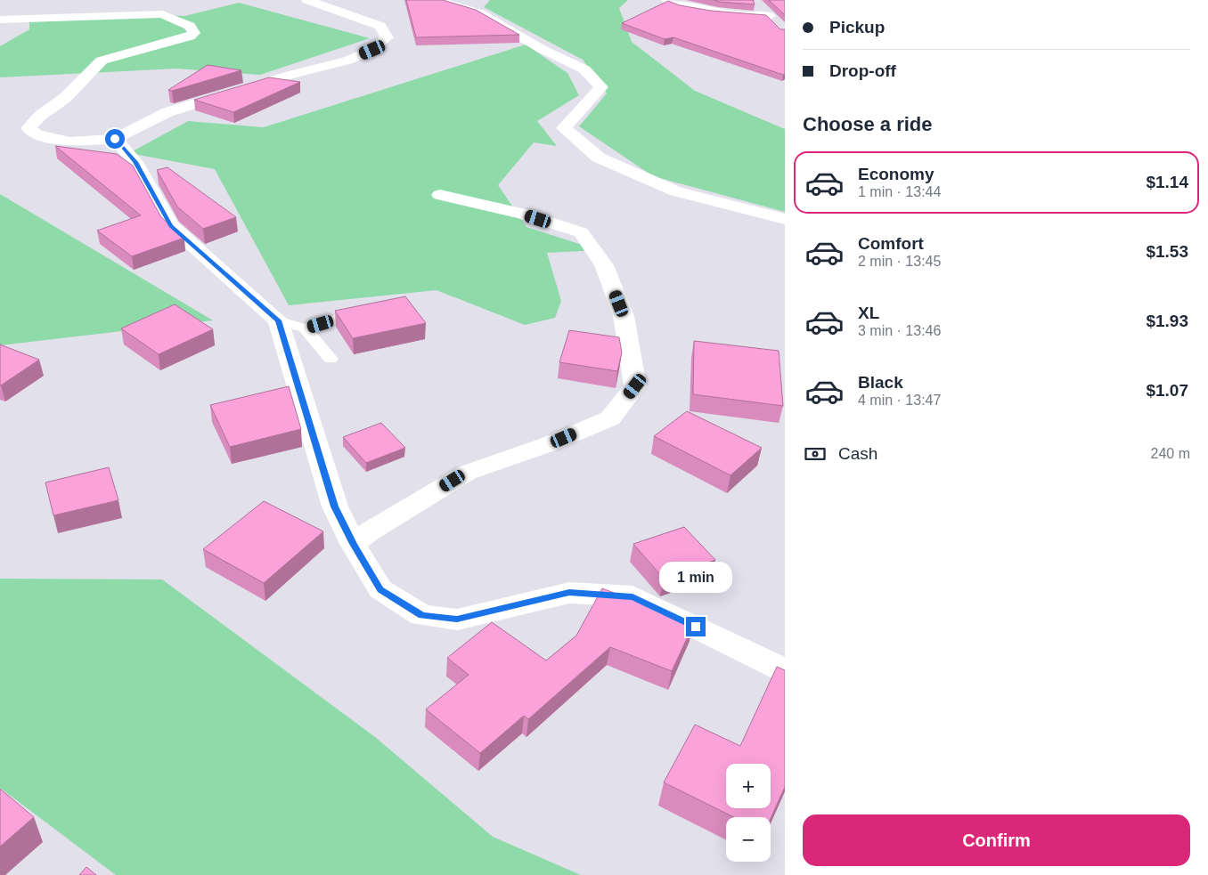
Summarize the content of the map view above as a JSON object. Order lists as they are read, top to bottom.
{
  "page": {
    "banner": ["Pickup", "Drop-off"],
    "heading": "Choose a ride",
    "list": [
      {
        "name": "Economy",
        "note": "1 min · 13:44",
        "value": "$1.14"
      },
      {
        "name": "Comfort",
        "note": "2 min · 13:45",
        "value": "$1.53"
      },
      {
        "name": "XL",
        "note": "3 min · 13:46",
        "value": "$1.93"
      },
      {
        "name": "Black",
        "note": "4 min · 13:47",
        "value": "$1.07"
      }
    ],
    "pay": ["Cash", "240 m"],
    "bubble": "1 min",
    "map_buttons": ["+", "−"],
    "buttons": "Confirm"
  }
}
